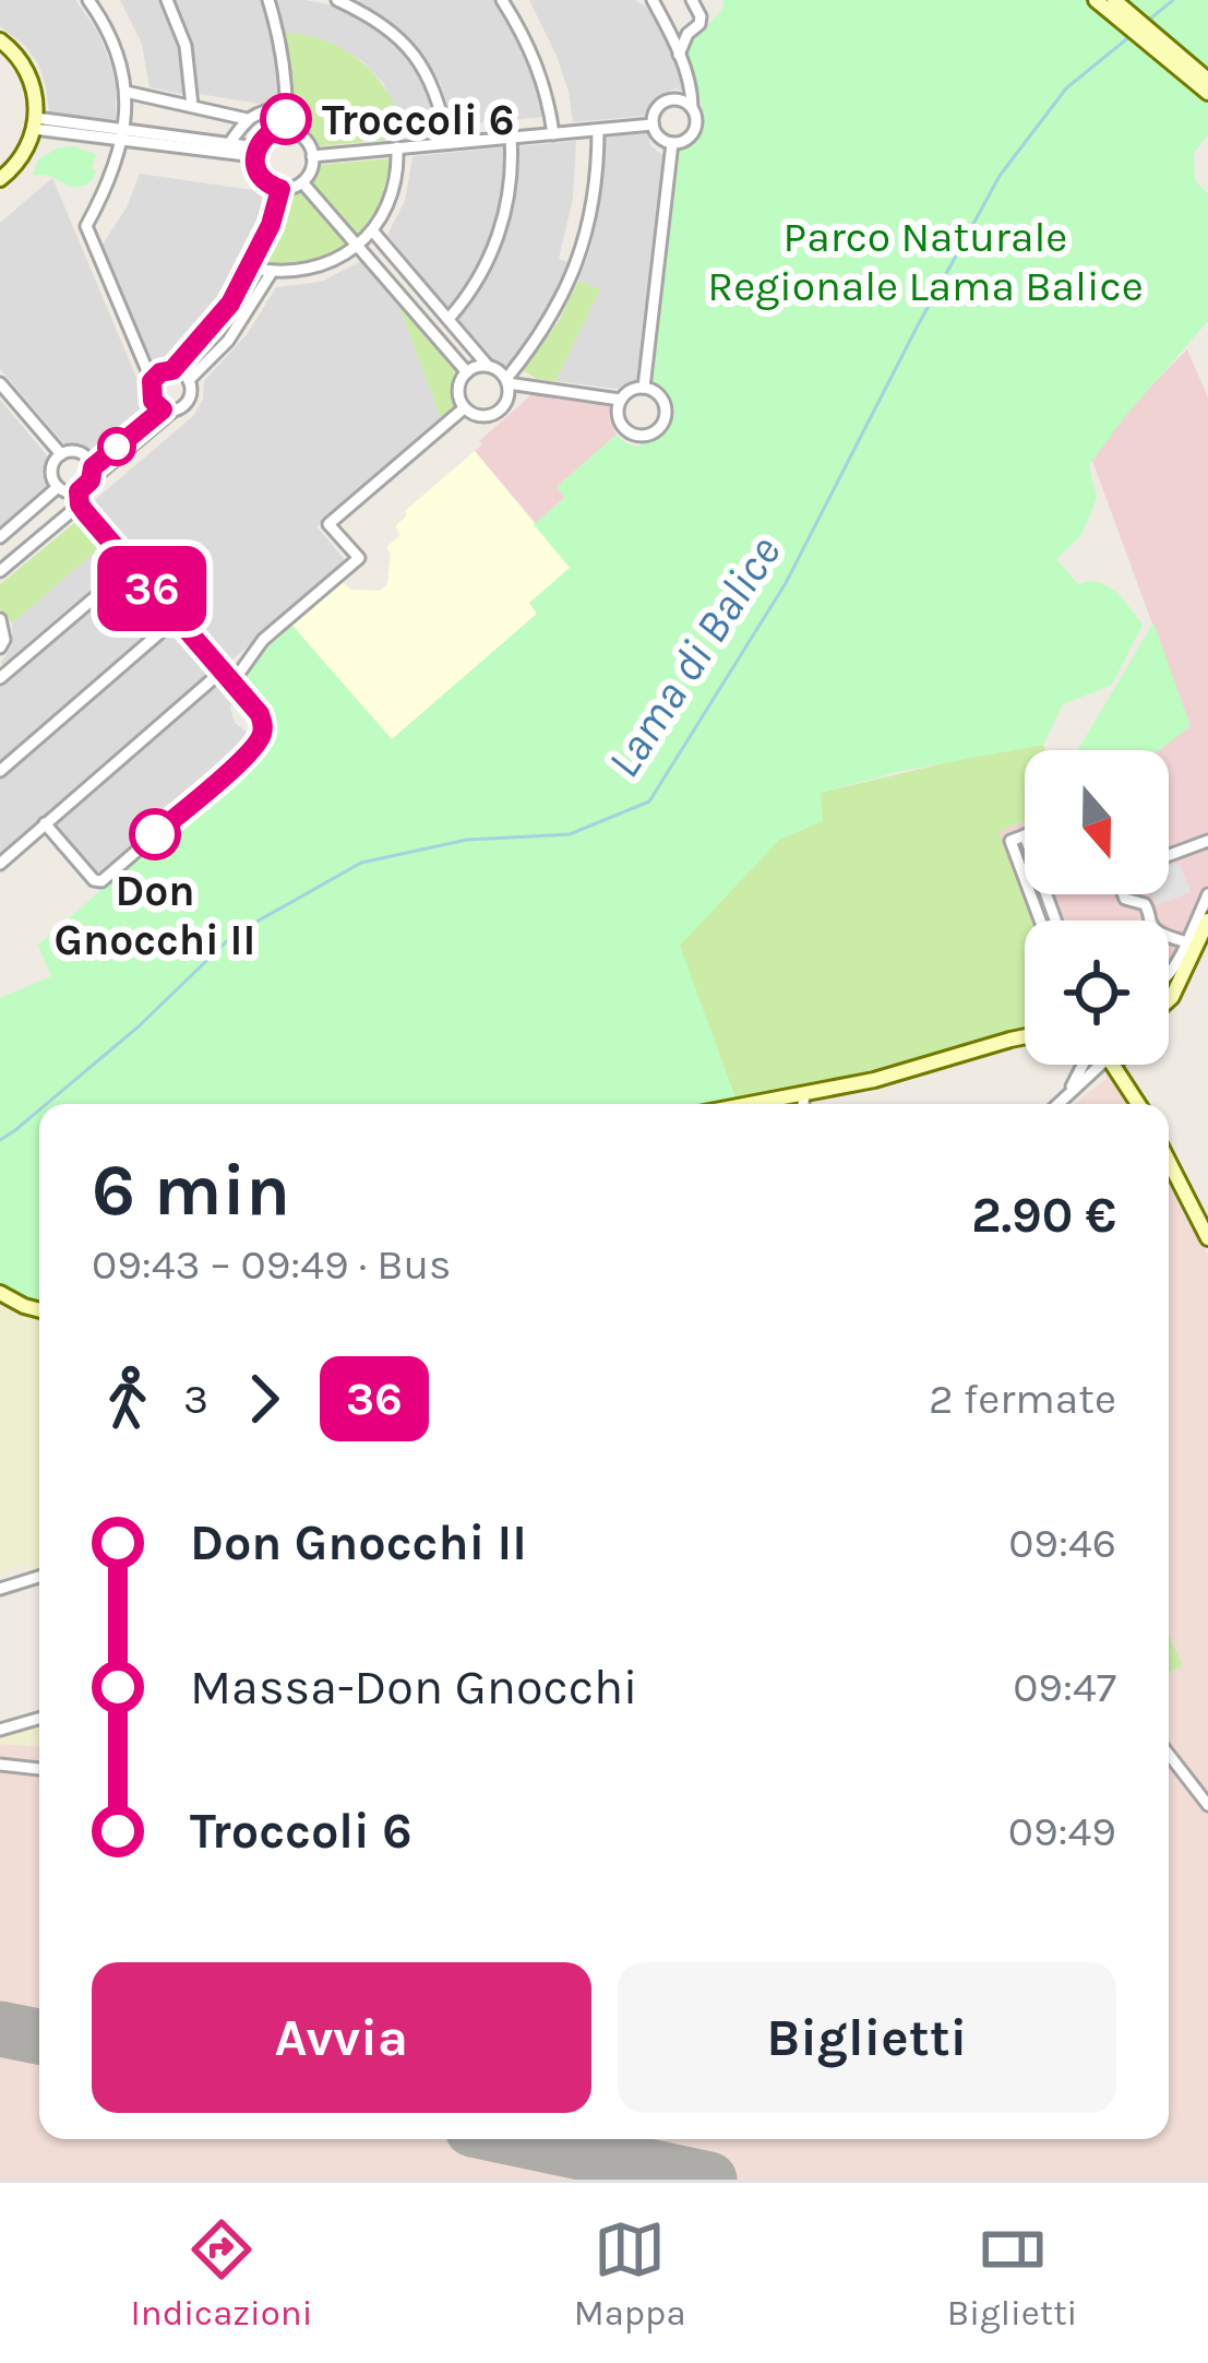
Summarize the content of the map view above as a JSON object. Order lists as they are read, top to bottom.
{
  "water": ["Lama di Balice"],
  "parks": ["Parco Naturale Regionale Lama Balice"],
  "places": ["Troccoli 6", "Don Gnocchi II"],
  "lines": ["bus line 36"],
  "north": "bottom",
  "page": {
    "on_map": "36",
    "heading": ["6 min", "09:43 – 09:49 · Bus", "2.90 €"],
    "legs": ["3", "36", "2 fermate"],
    "list": [
      {
        "name": "Don Gnocchi II",
        "value": "09:46"
      },
      {
        "name": "Massa-Don Gnocchi",
        "value": "09:47"
      },
      {
        "name": "Troccoli 6",
        "value": "09:49"
      }
    ],
    "buttons": ["Avvia", "Biglietti"],
    "tabs": ["Indicazioni", "Mappa", "Biglietti"]
  }
}
